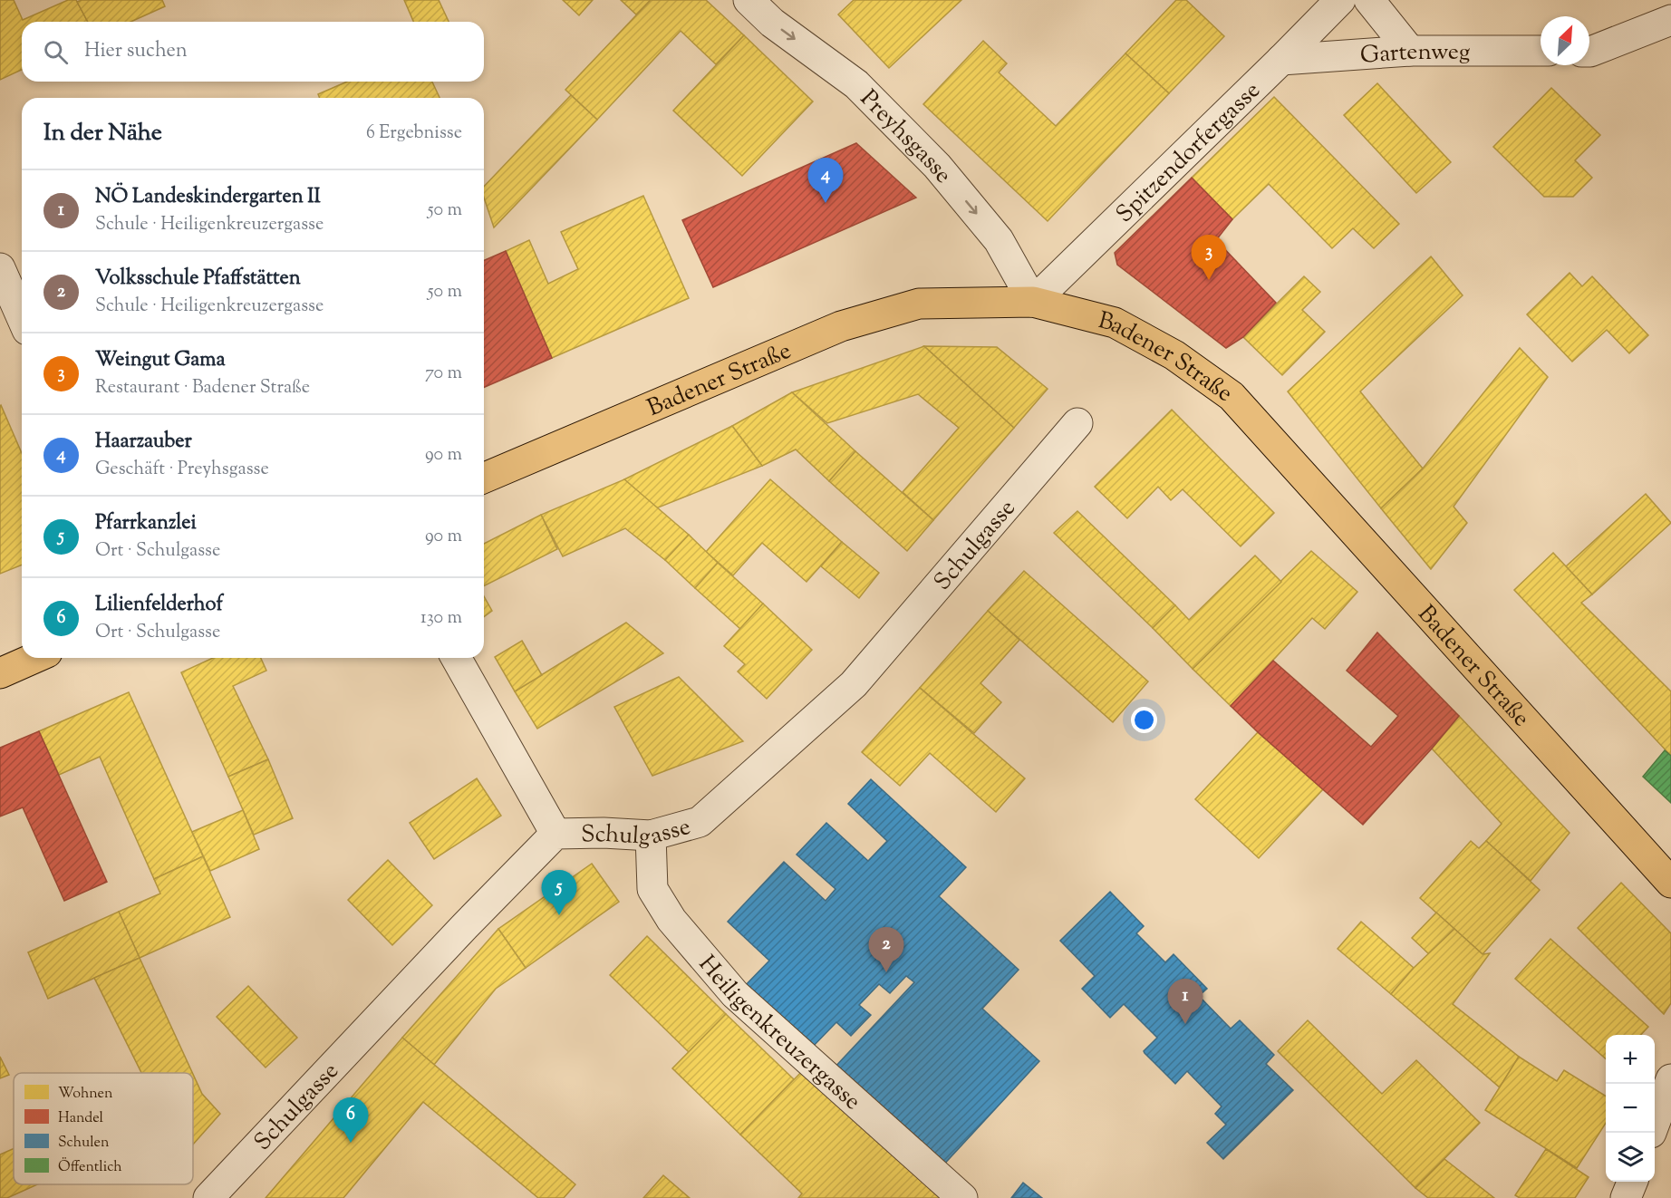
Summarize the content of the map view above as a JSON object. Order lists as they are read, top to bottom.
{
  "streets": {
    "main road": ["Badener Straße"],
    "street": [
      "Gartenweg",
      "Preyhsgasse",
      "Spitzendorfergasse",
      "Schulgasse",
      "Heiligenkreuzergasse"
    ]
  },
  "crossings": [
    ["Gartenweg", "Spitzendorfergasse"],
    ["Preyhsgasse", "Spitzendorfergasse"],
    ["Preyhsgasse", "Badener Straße"],
    ["Spitzendorfergasse", "Badener Straße"],
    ["Schulgasse", "Heiligenkreuzergasse"]
  ],
  "one_way": ["Preyhsgasse"],
  "legend": [
    "Wohnen",
    "Handel",
    "Schulen",
    "Öffentlich"
  ],
  "north": "top right",
  "page": {
    "search": "Hier suchen",
    "heading": ["In der Nähe", "6 Ergebnisse"],
    "pins": [
      "4",
      "3",
      "5",
      "2",
      "1",
      "6"
    ],
    "list": [
      {
        "mark": "1",
        "name": "NÖ Landeskindergarten II",
        "note": "Schule · Heiligenkreuzergasse",
        "value": "50 m"
      },
      {
        "mark": "2",
        "name": "Volksschule Pfaffstätten",
        "note": "Schule · Heiligenkreuzergasse",
        "value": "50 m"
      },
      {
        "mark": "3",
        "name": "Weingut Gama",
        "note": "Restaurant · Badener Straße",
        "value": "70 m"
      },
      {
        "mark": "4",
        "name": "Haarzauber",
        "note": "Geschäft · Preyhsgasse",
        "value": "90 m"
      },
      {
        "mark": "5",
        "name": "Pfarrkanzlei",
        "note": "Ort · Schulgasse",
        "value": "90 m"
      },
      {
        "mark": "6",
        "name": "Lilienfelderhof",
        "note": "Ort · Schulgasse",
        "value": "130 m"
      }
    ],
    "map_buttons": ["+", "−"]
  }
}
